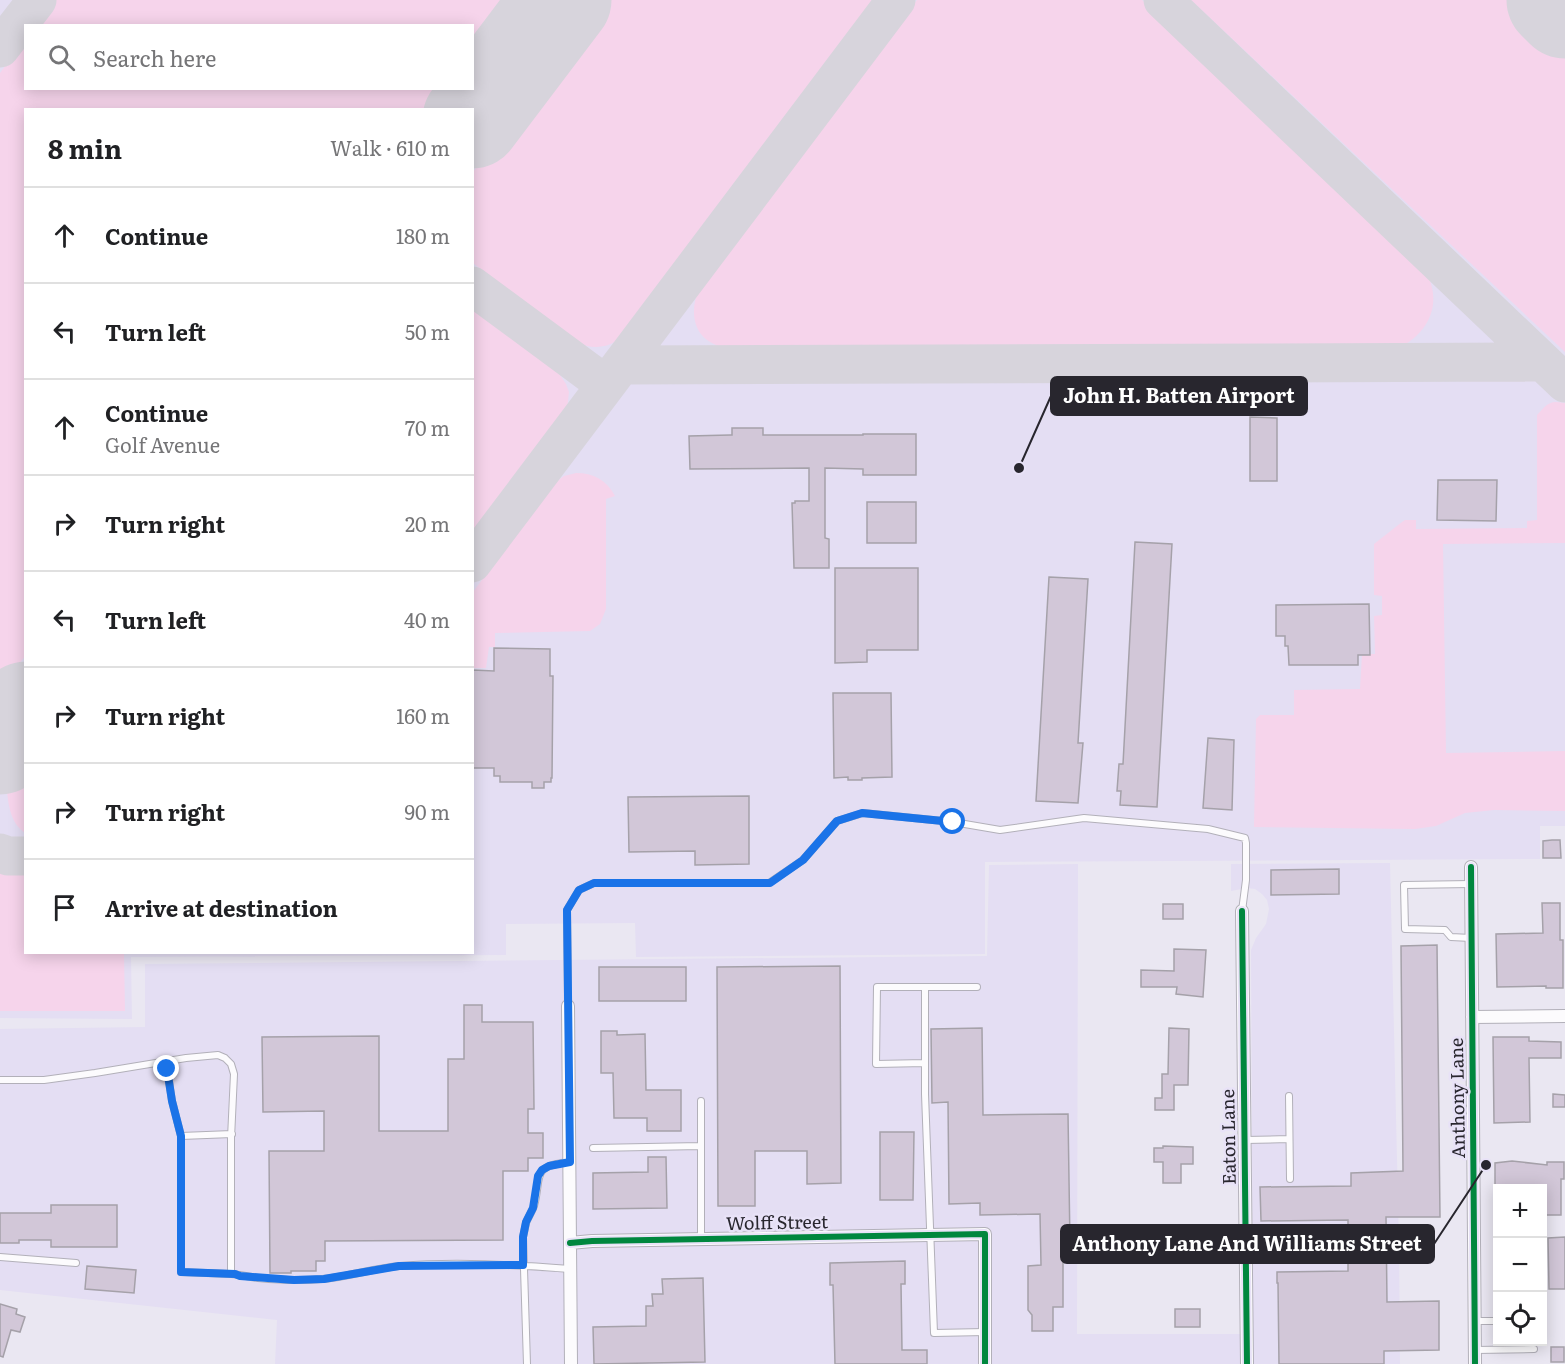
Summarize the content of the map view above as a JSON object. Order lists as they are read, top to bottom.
{
  "streets": {
    "street": ["Anthony Lane", "Eaton Lane", "Wolff Street"]
  },
  "places": ["John H. Batten Airport", "Anthony Lane And Williams Street"],
  "page": {
    "search": "Search here",
    "heading": ["8 min", "Walk · 610 m"],
    "list": [
      ["Continue", "180 m"],
      ["Turn left", "50 m"],
      ["Continue", "Golf Avenue", "70 m"],
      ["Turn right", "20 m"],
      ["Turn left", "40 m"],
      ["Turn right", "160 m"],
      ["Turn right", "90 m"],
      "Arrive at destination"
    ],
    "map_buttons": ["+", "−"]
  }
}
